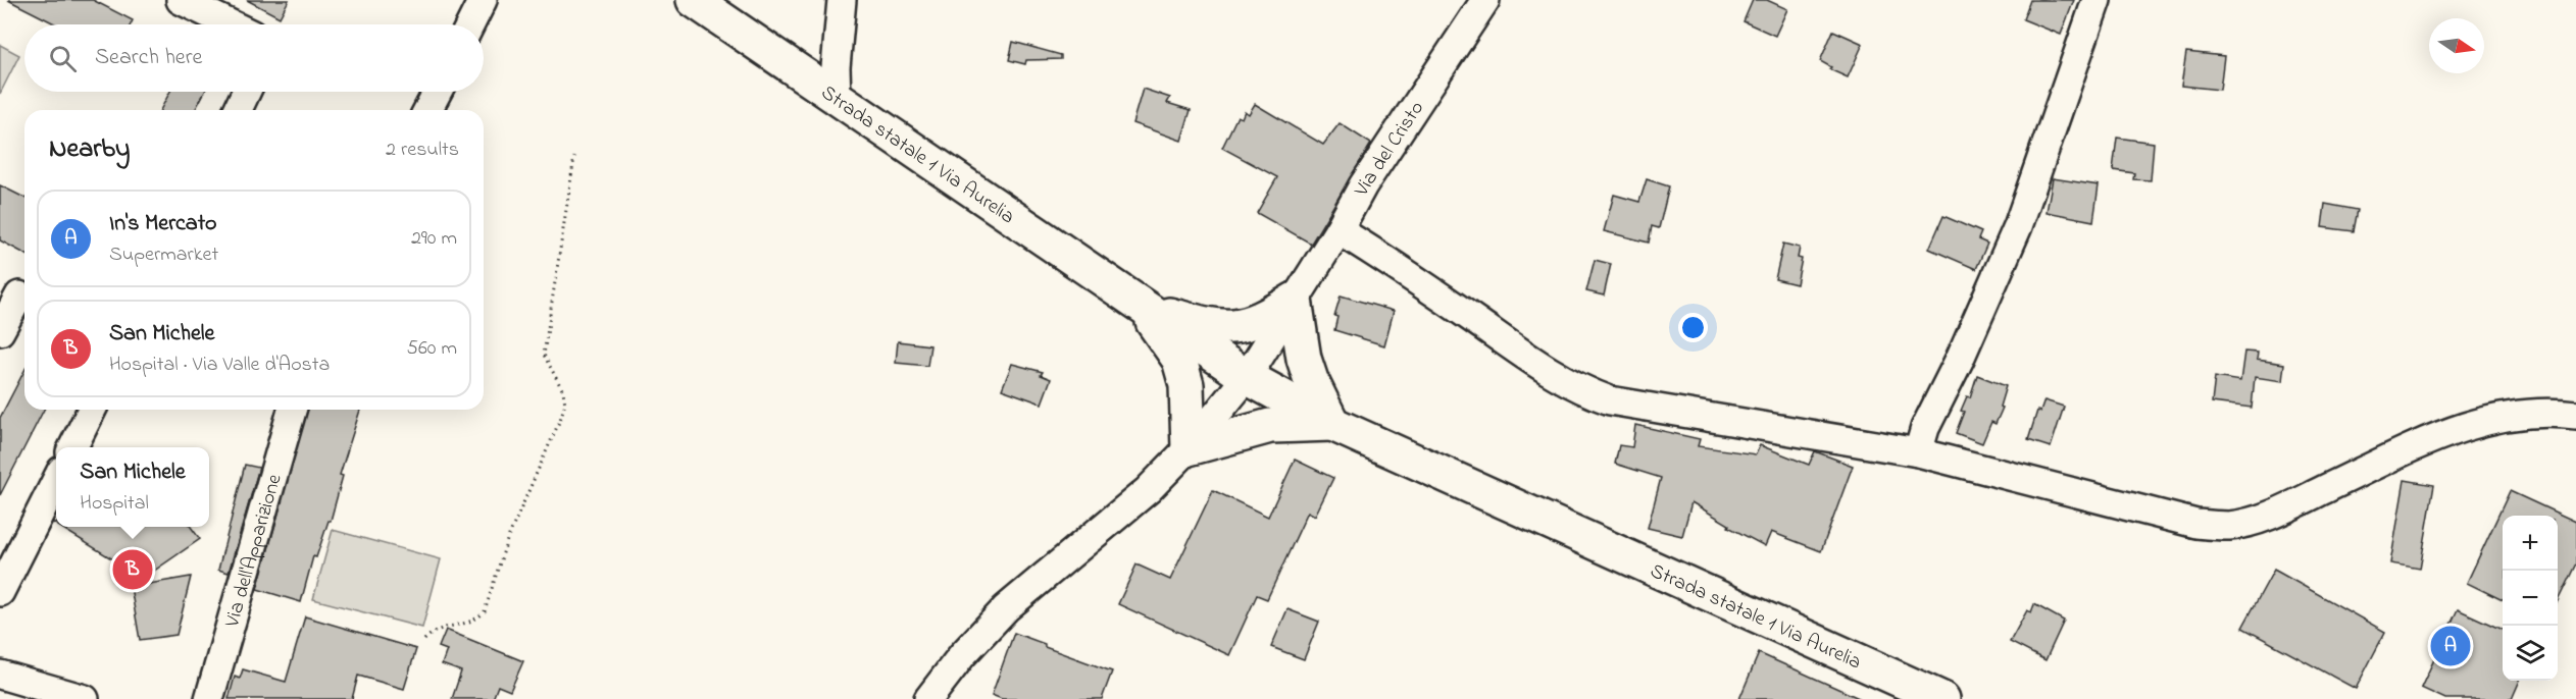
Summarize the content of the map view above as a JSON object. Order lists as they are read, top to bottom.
{
  "streets": {
    "main road": ["Strada statale 1 Via Aurelia"],
    "street": ["Via del Cristo", "Via dell'Apparizione"]
  },
  "crossings": [
    ["Via del Cristo", "Strada statale 1 Via Aurelia"]
  ],
  "north": "right",
  "page": {
    "search": "Search here",
    "heading": ["Nearby", "2 results"],
    "list": [
      {
        "mark": "A",
        "name": "In's Mercato",
        "note": "Supermarket",
        "value": "290 m"
      },
      {
        "mark": "B",
        "name": "San Michele",
        "note": "Hospital · Via Valle d'Aosta",
        "value": "560 m"
      }
    ],
    "popup": ["San Michele", "Hospital"],
    "map_buttons": ["+", "−"],
    "pins": ["B", "A"]
  }
}
